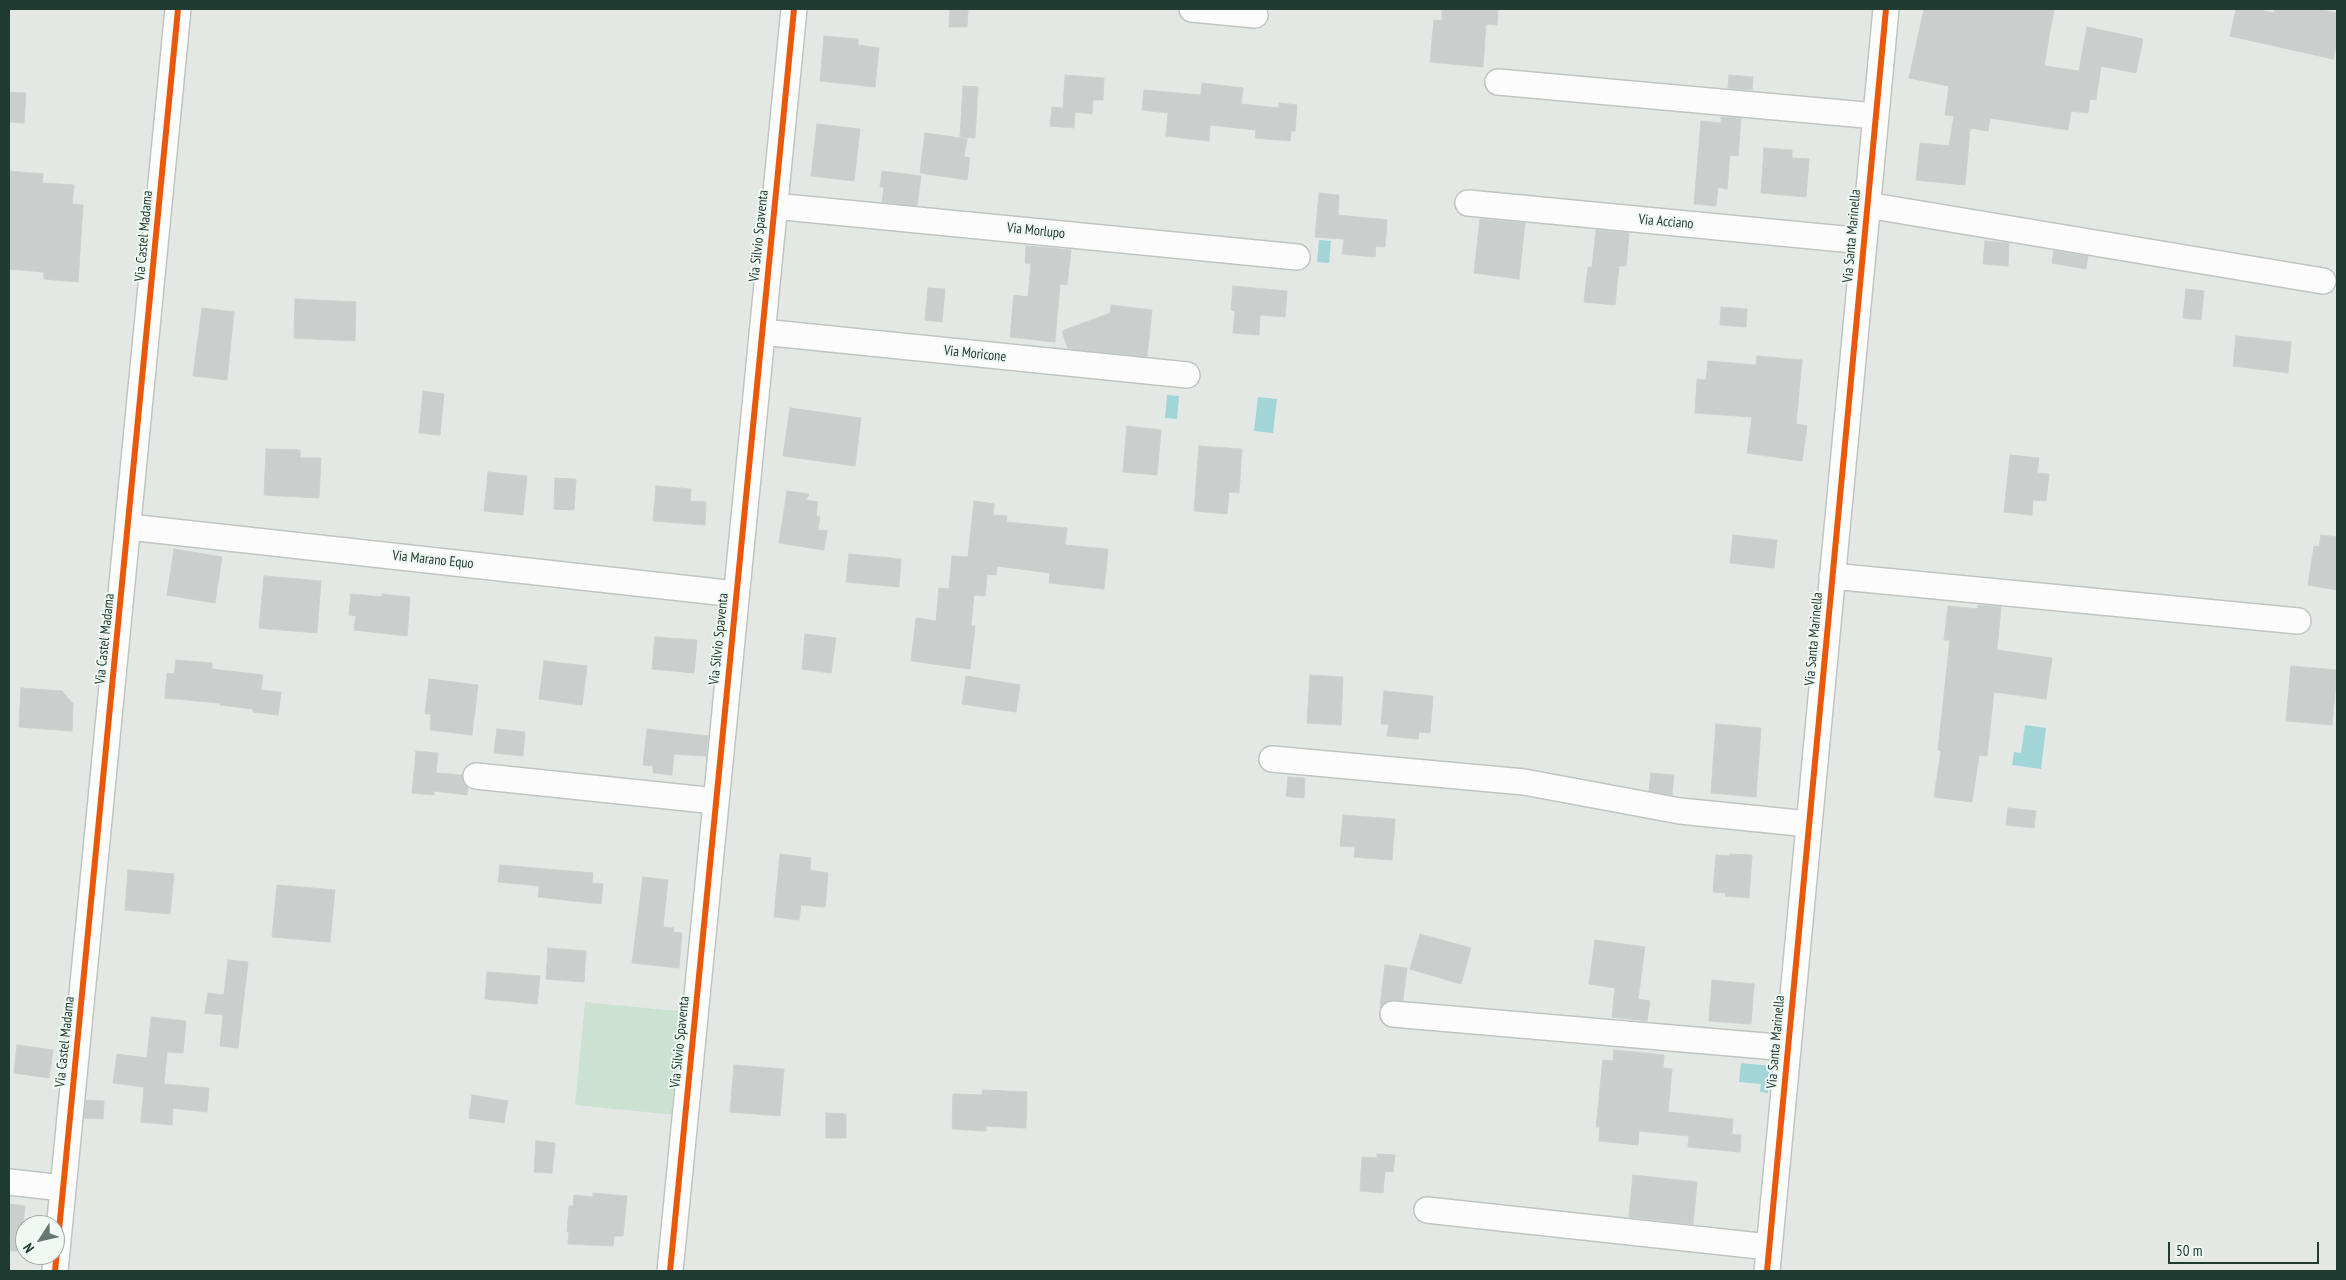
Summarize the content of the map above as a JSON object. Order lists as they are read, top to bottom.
{
  "streets": {
    "street": [
      "Via Acciano",
      "Via Morlupo",
      "Via Castel Madama",
      "Via Silvio Spaventa",
      "Via Santa Marinella",
      "Via Moricone",
      "Via Marano Equo"
    ]
  },
  "crossings": [
    ["Via Acciano", "Via Santa Marinella"],
    ["Via Morlupo", "Via Silvio Spaventa"],
    ["Via Castel Madama", "Via Marano Equo"],
    ["Via Silvio Spaventa", "Via Moricone"],
    ["Via Silvio Spaventa", "Via Marano Equo"]
  ],
  "scale_bar": "50 m",
  "north": "bottom left"
}
